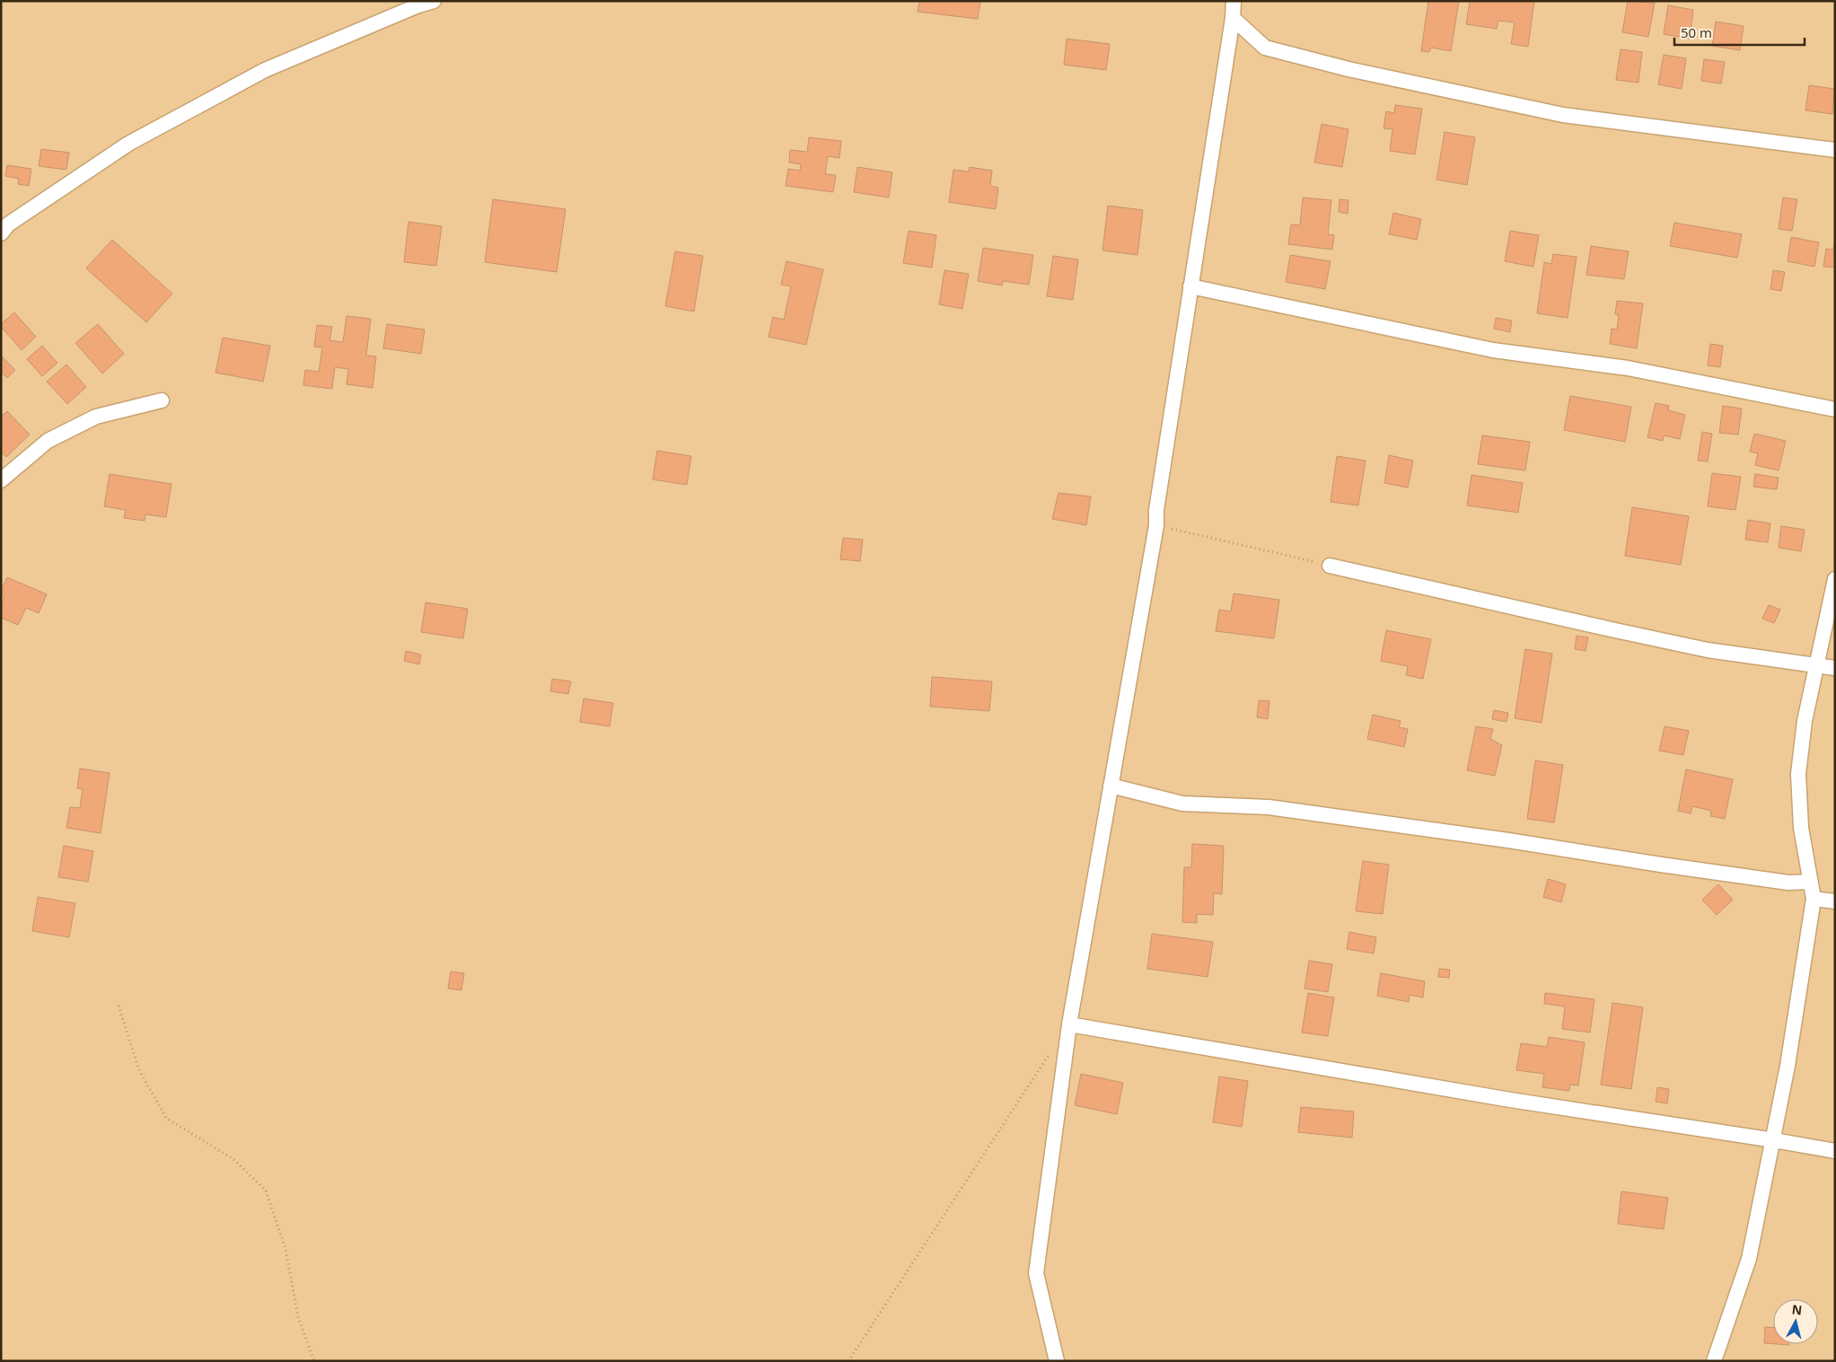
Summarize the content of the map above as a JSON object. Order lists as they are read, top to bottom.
{
  "scale_bar": "50 m",
  "north": "top"
}
